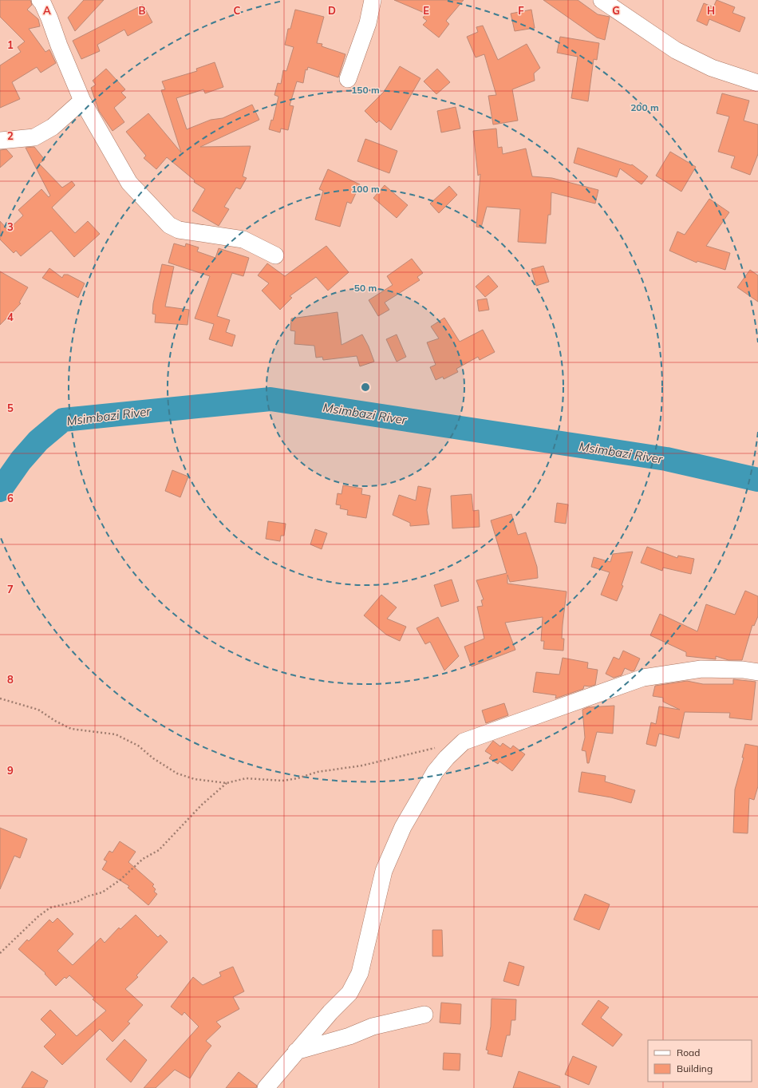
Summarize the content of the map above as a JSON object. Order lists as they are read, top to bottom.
{
  "water": ["Msimbazi River"],
  "legend": ["Road", "Building"],
  "grid": {
    "columns": [
      "A",
      "B",
      "C",
      "D",
      "E",
      "F",
      "G",
      "H"
    ],
    "rows": [
      "1",
      "2",
      "3",
      "4",
      "5",
      "6",
      "7",
      "8",
      "9"
    ]
  },
  "rings": [
    "150 m",
    "200 m",
    "100 m",
    "50 m"
  ]
}
